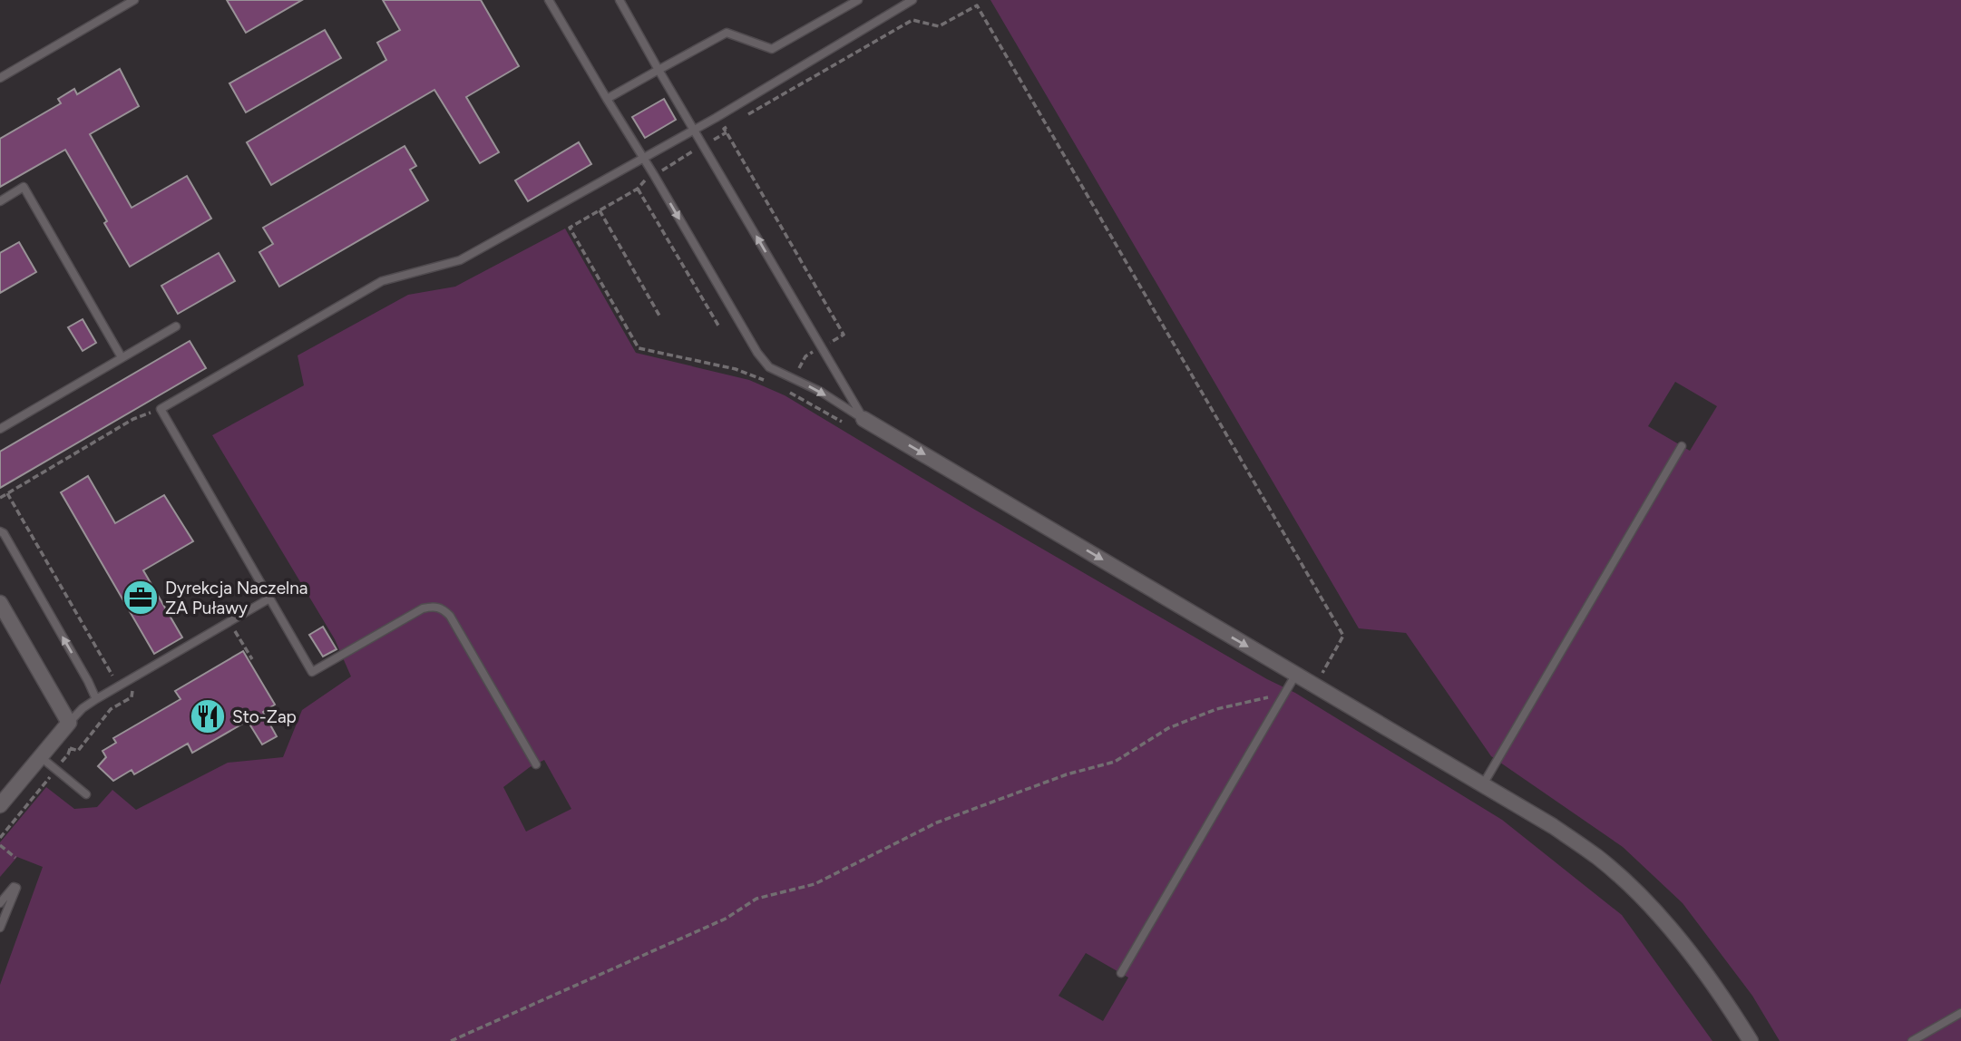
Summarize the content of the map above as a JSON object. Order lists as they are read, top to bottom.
{
  "places": {
    "office": ["Dyrekcja Naczelna ZA Puławy"],
    "restaurant": ["Sto-Zap"]
  }
}
